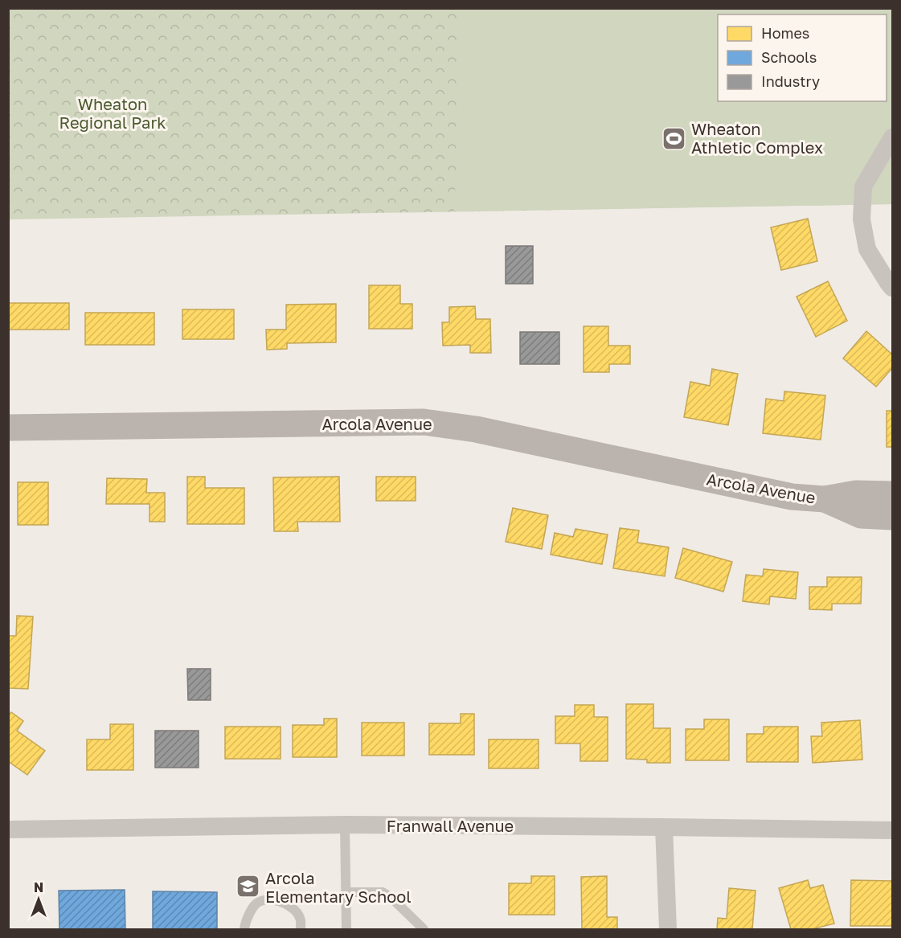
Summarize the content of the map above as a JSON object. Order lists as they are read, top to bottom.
{
  "streets": {
    "street": ["Arcola Avenue", "Franwall Avenue"]
  },
  "parks": ["Wheaton Regional Park"],
  "places": {
    "sports": ["Wheaton Athletic Complex"],
    "school or university": ["Arcola Elementary School"]
  },
  "legend": ["Homes", "Schools", "Industry"],
  "north": "top"
}
